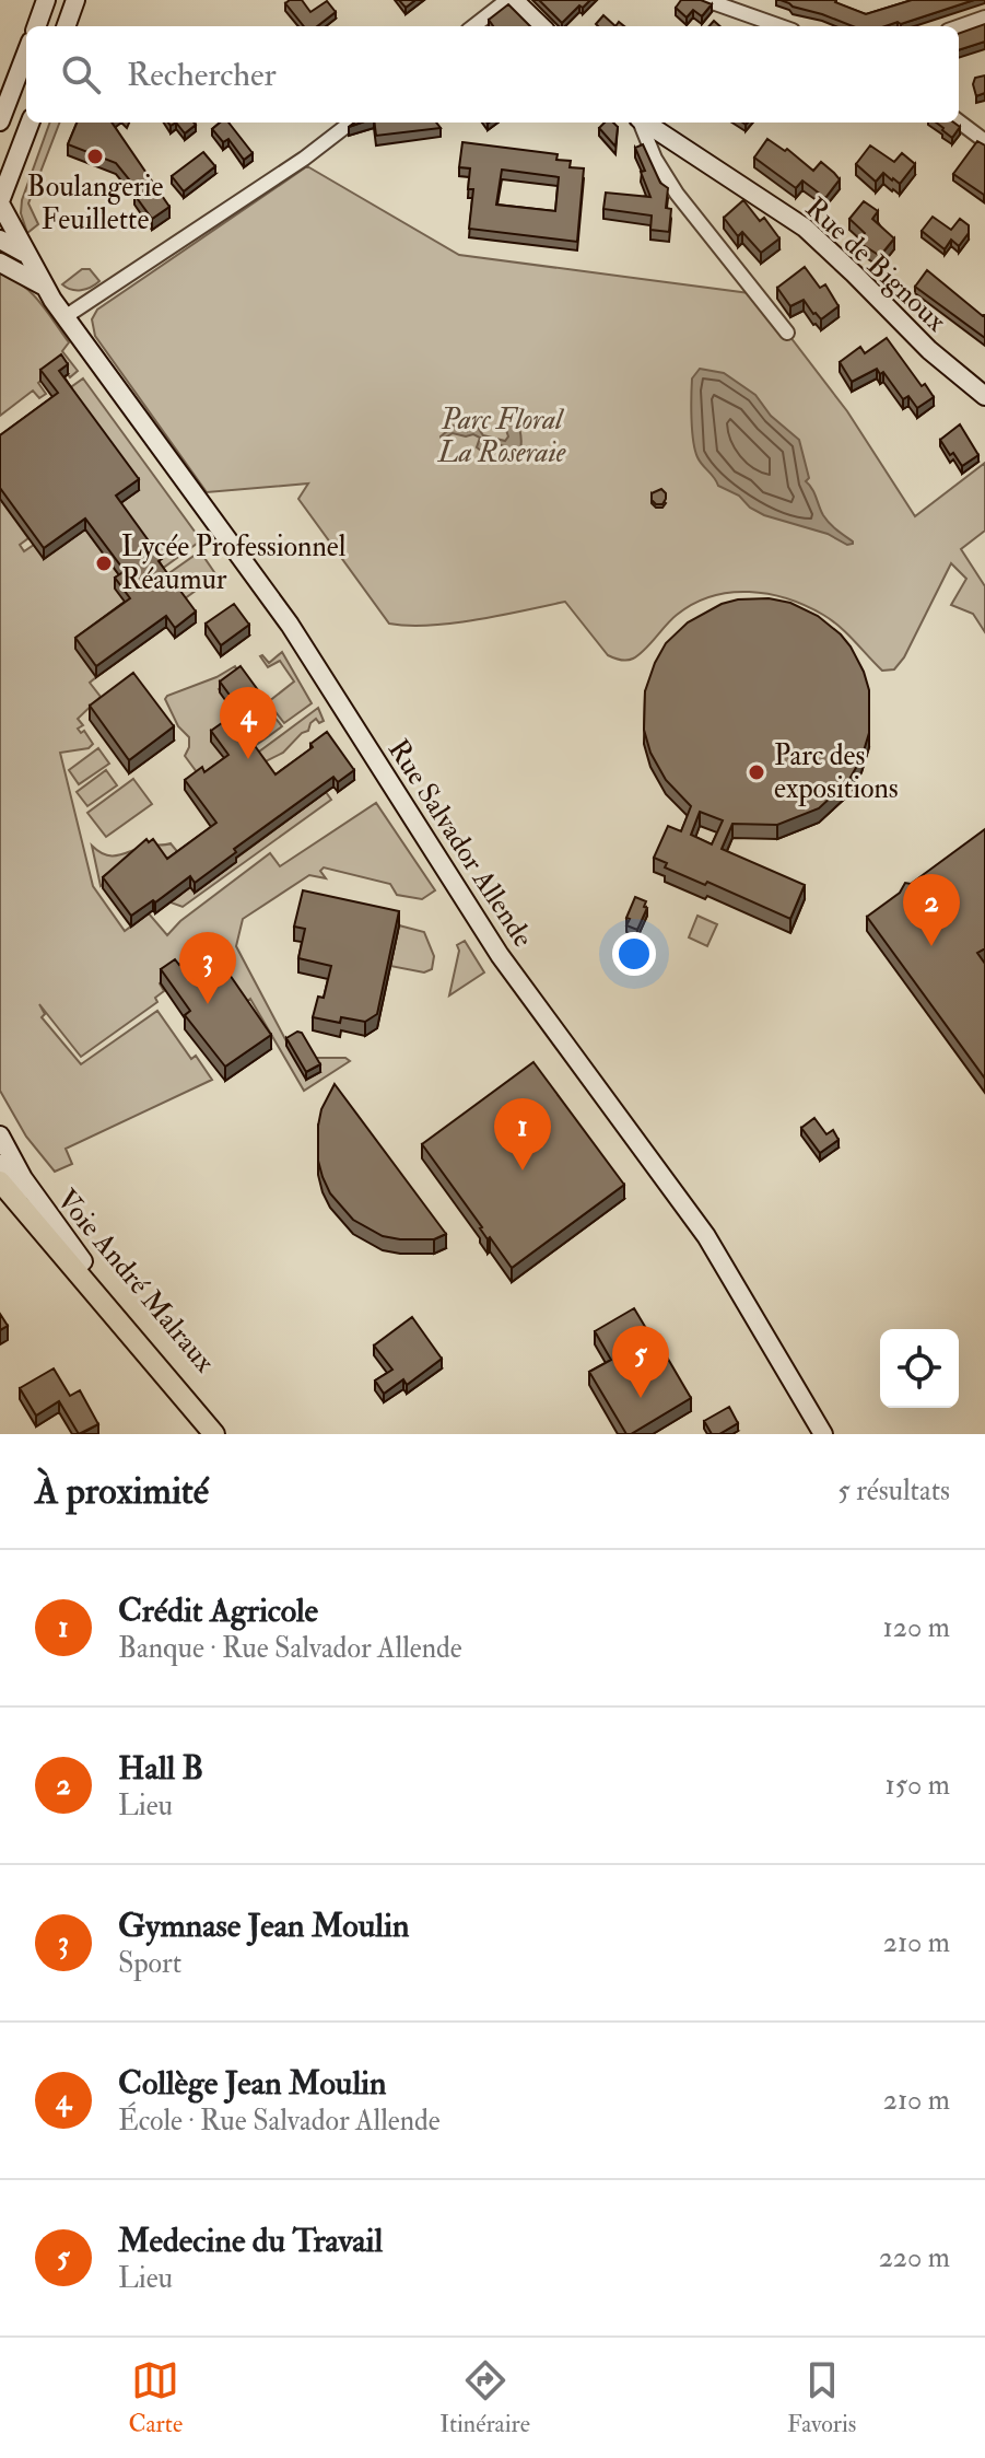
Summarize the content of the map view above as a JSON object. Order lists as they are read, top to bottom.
{
  "streets": {
    "main road": ["Voie André Malraux"],
    "street": ["Rue de Bignoux", "Rue Salvador Allende"]
  },
  "parks": ["Parc Floral La Roseraie"],
  "places": ["Boulangerie Feuillette", "Lycée Professionnel Réaumur", "Parc des expositions"],
  "page": {
    "search": "Rechercher",
    "pins": [
      "4",
      "2",
      "3",
      "1",
      "5"
    ],
    "heading": ["À proximité", "5 résultats"],
    "list": [
      {
        "mark": "1",
        "name": "Crédit Agricole",
        "note": "Banque · Rue Salvador Allende",
        "value": "120 m"
      },
      {
        "mark": "2",
        "name": "Hall B",
        "note": "Lieu",
        "value": "150 m"
      },
      {
        "mark": "3",
        "name": "Gymnase Jean Moulin",
        "note": "Sport",
        "value": "210 m"
      },
      {
        "mark": "4",
        "name": "Collège Jean Moulin",
        "note": "École · Rue Salvador Allende",
        "value": "210 m"
      },
      {
        "mark": "5",
        "name": "Medecine du Travail",
        "note": "Lieu",
        "value": "220 m"
      }
    ],
    "nav": ["Carte", "Itinéraire", "Favoris"]
  }
}
